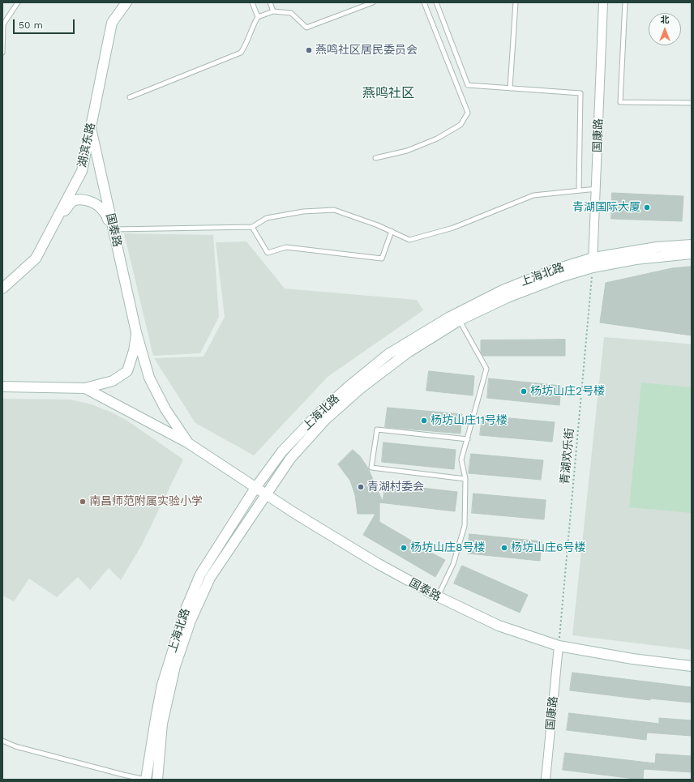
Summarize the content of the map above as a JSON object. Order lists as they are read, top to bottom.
{
  "streets": {
    "main road": ["湖滨东路", "国泰路", "上海北路"],
    "street": ["国康路"],
    "path": ["青湖欢乐街"]
  },
  "crossings": [
    ["国康路", "国泰路"],
    ["国康路", "上海北路"],
    ["国康路", "青湖欢乐街"],
    ["湖滨东路", "国泰路"],
    ["国泰路", "上海北路"],
    ["国泰路", "青湖欢乐街"],
    ["上海北路", "青湖欢乐街"]
  ],
  "districts": ["燕鸣社区"],
  "places": [
    "燕鸣社区居民委员会",
    "青湖国际大厦",
    "杨坊山庄2号楼",
    "杨坊山庄11号楼",
    "青湖村委会",
    "南昌师范附属实验小学",
    "杨坊山庄8号楼",
    "杨坊山庄6号楼"
  ],
  "scale_bar": "50 m",
  "north": "top"
}
